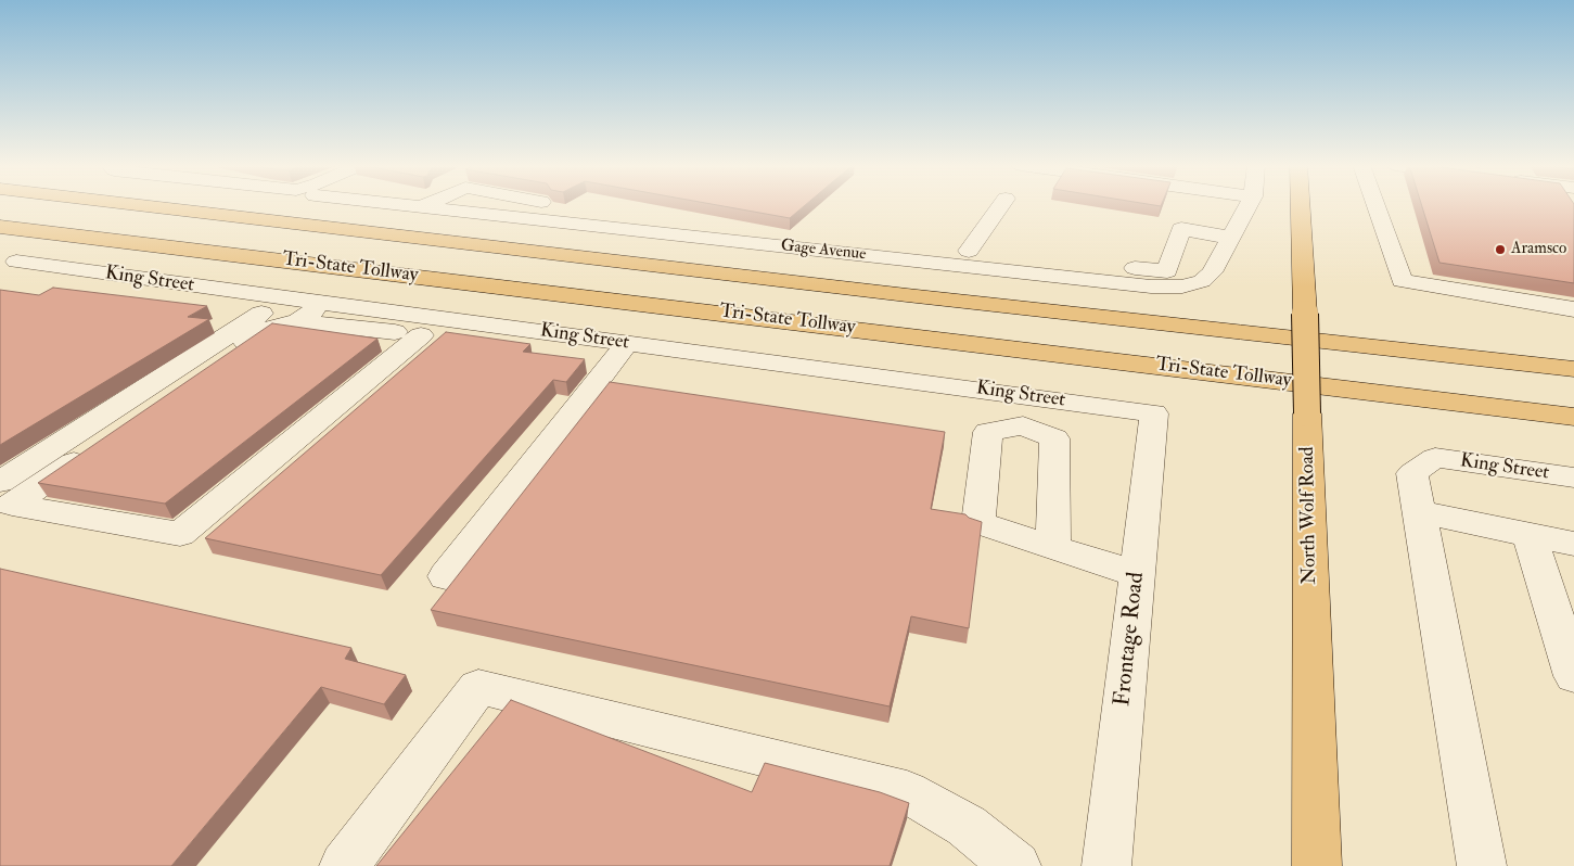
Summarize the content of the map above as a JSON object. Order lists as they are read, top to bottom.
{
  "streets": {
    "main road": ["Tri-State Tollway", "North Wolf Road"],
    "street": ["Gage Avenue", "King Street", "Frontage Road"]
  },
  "crossings": [
    ["King Street", "Frontage Road"]
  ],
  "places": ["Aramsco"]
}
